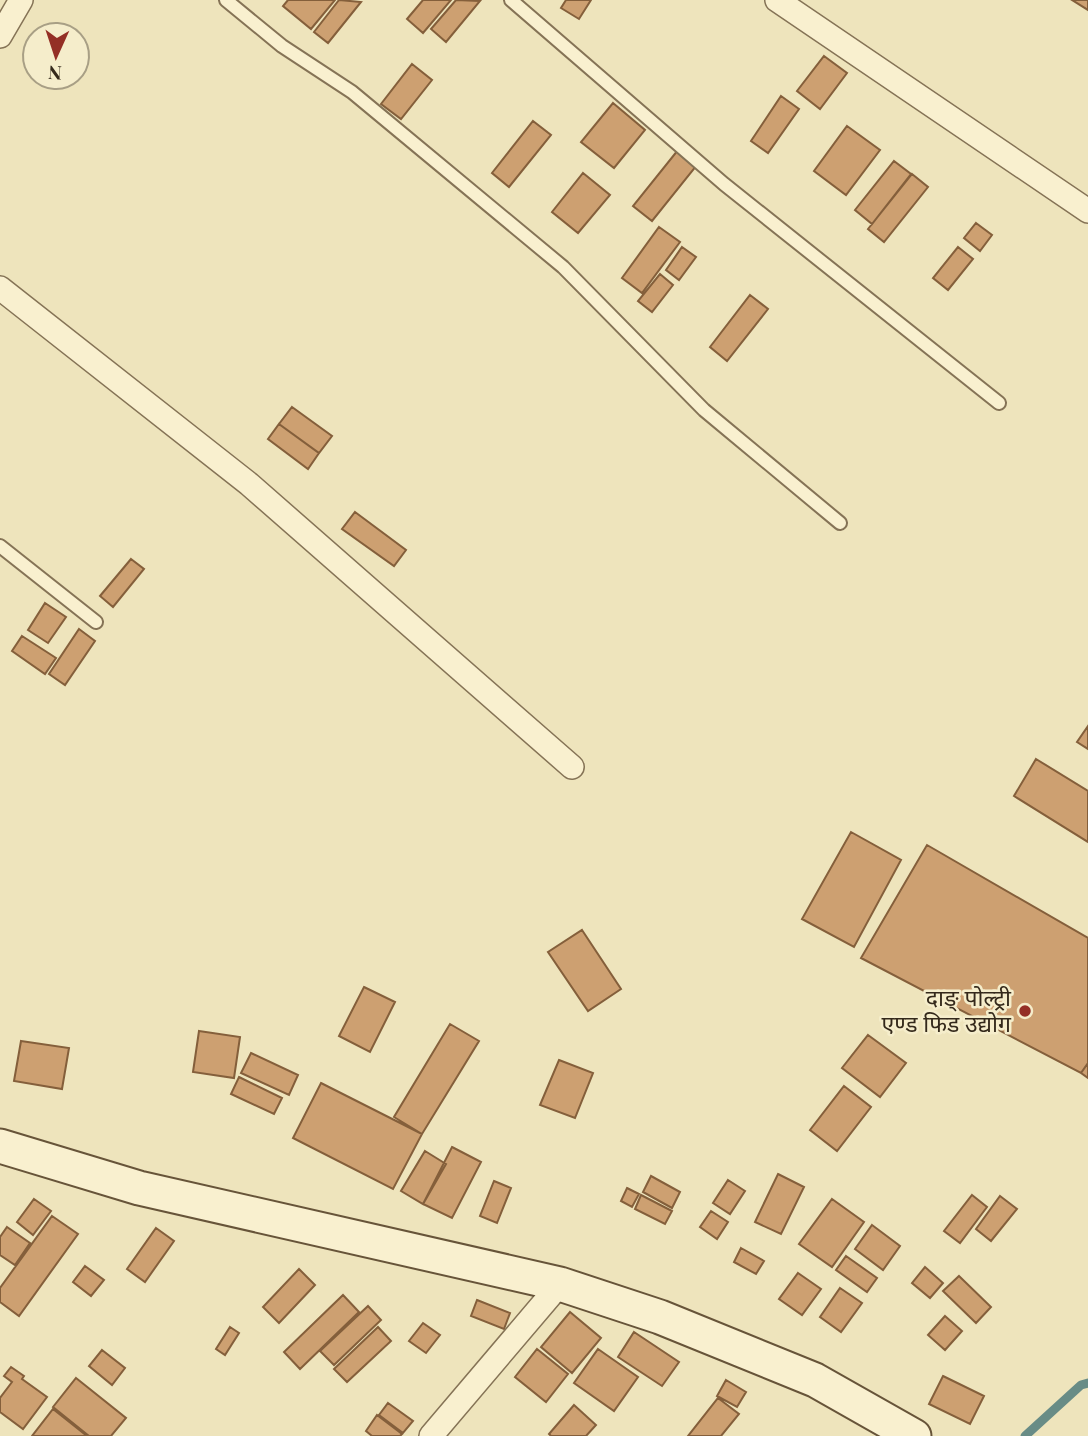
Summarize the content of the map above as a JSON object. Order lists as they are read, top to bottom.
{
  "places": ["दाङ् पोल्ट्री एण्ड फिड उद्योग"],
  "north": "bottom"
}
